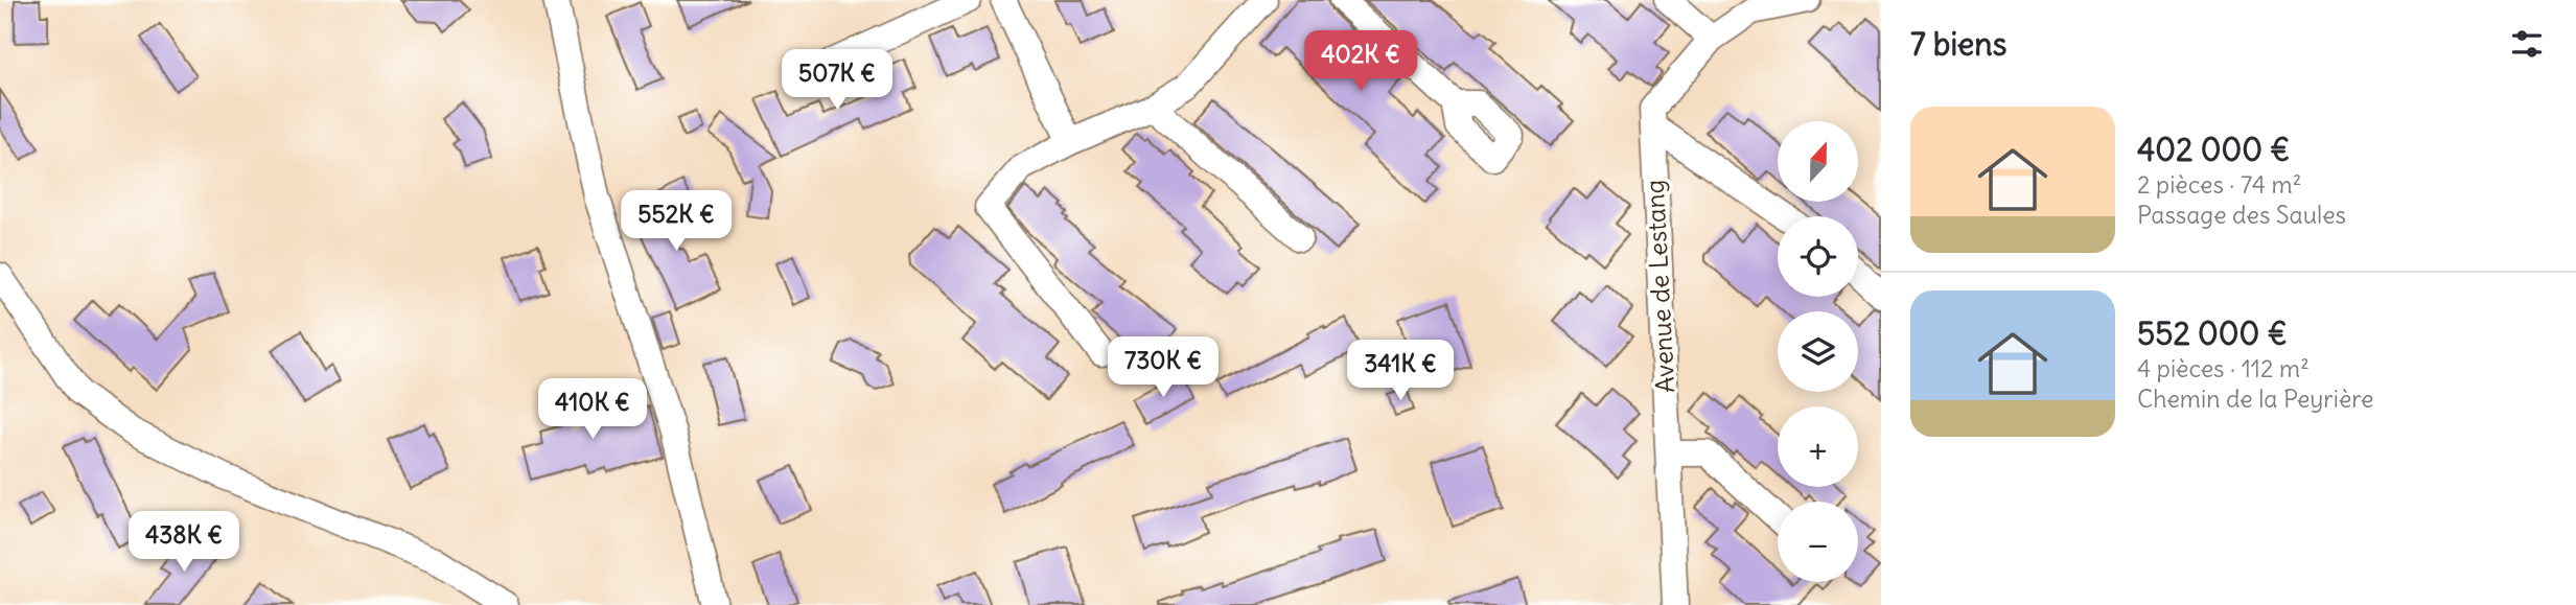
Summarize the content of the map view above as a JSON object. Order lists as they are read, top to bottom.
{
  "streets": {
    "street": ["Avenue de Lestang"]
  },
  "north": "top",
  "page": {
    "heading": "7 biens",
    "price": [
      "402K €",
      "507K €",
      "552K €",
      "730K €",
      "341K €",
      "410K €",
      "438K €"
    ],
    "list": [
      {
        "name": "402 000 €",
        "note": "2 pièces · 74 m² · Passage des Saules"
      },
      {
        "name": "552 000 €",
        "note": "4 pièces · 112 m² · Chemin de la Peyrière"
      }
    ],
    "map_buttons": ["+", "−"]
  }
}
